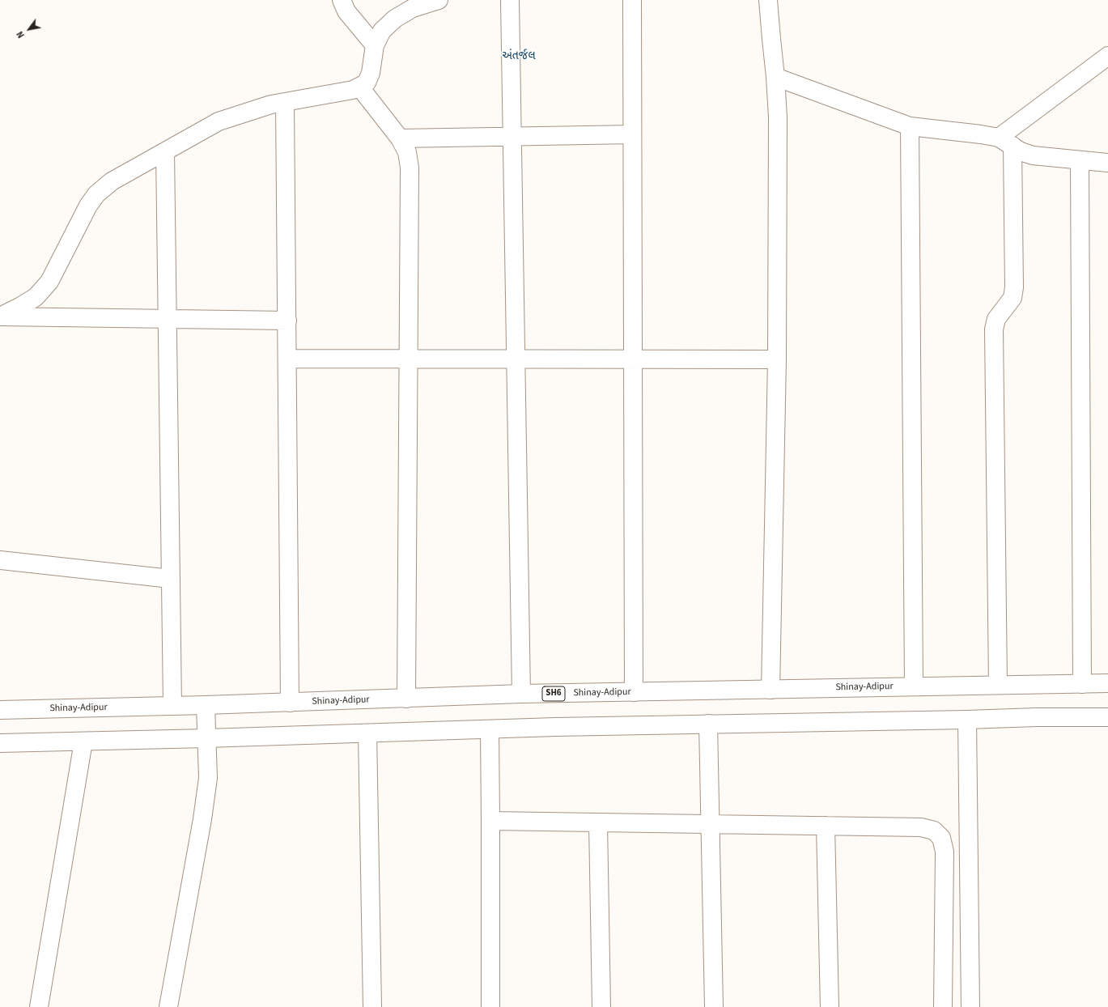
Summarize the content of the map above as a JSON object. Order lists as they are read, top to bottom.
{
  "streets": {
    "street": ["Shinay-Adipur", "SH6"]
  },
  "districts": ["અંતર્જલ"],
  "north": "bottom left"
}
